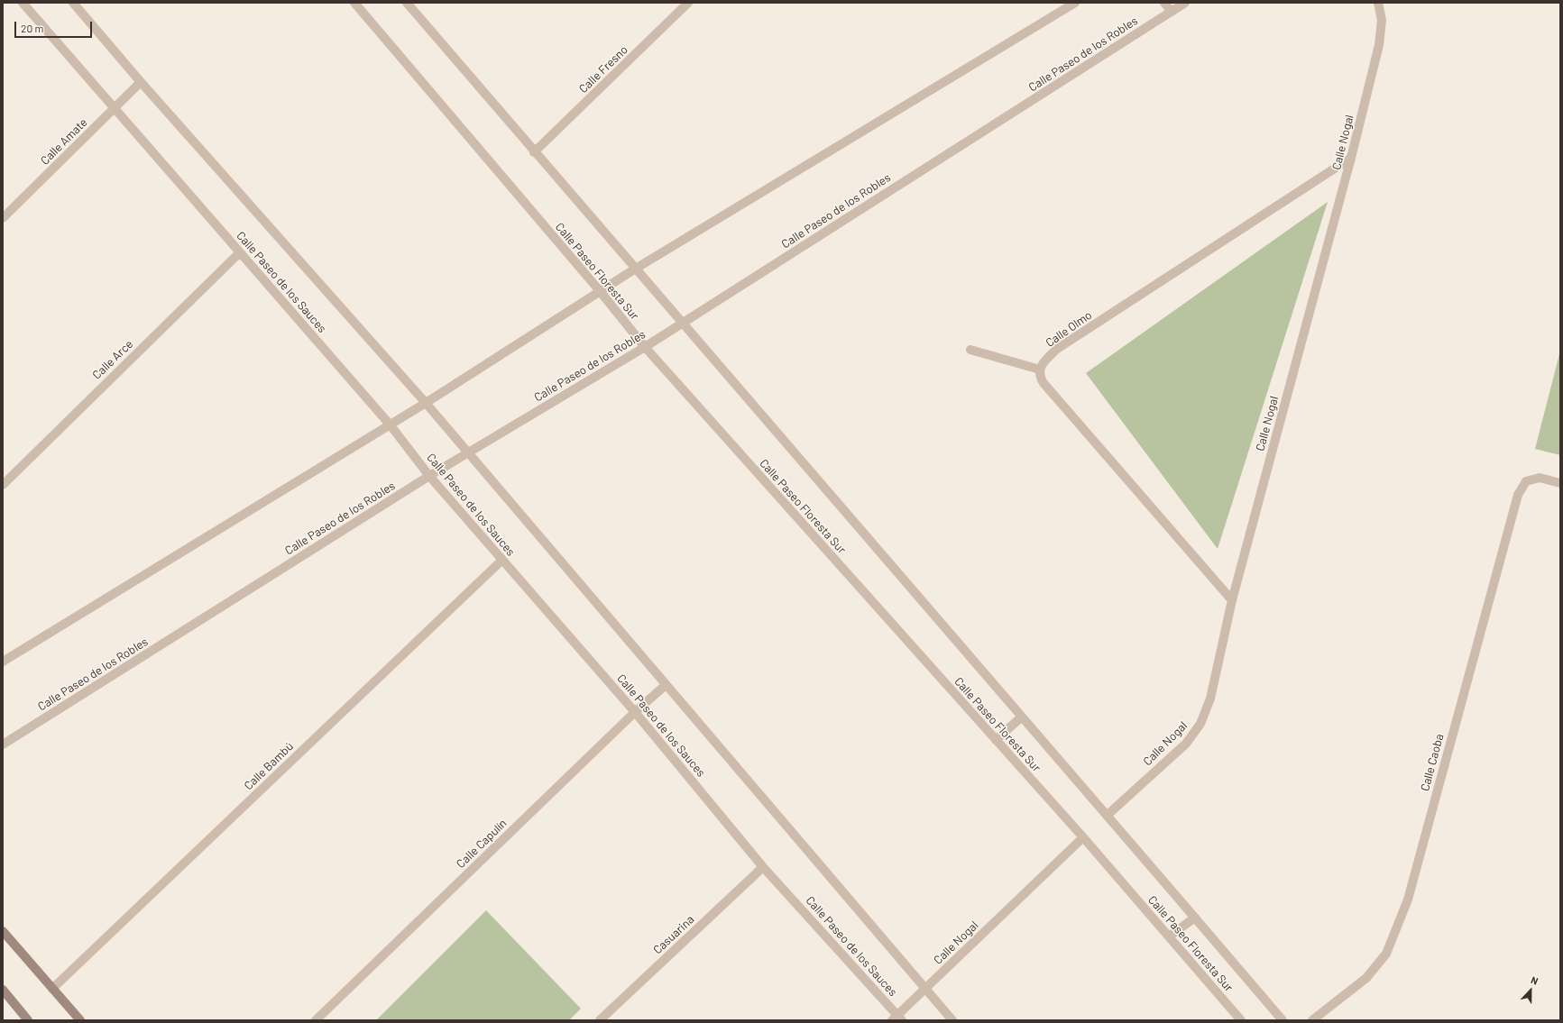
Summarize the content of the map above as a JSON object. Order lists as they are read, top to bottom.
{
  "streets": {
    "street": [
      "Calle Paseo de los Robles",
      "Calle Fresno",
      "Calle Amate",
      "Calle Nogal",
      "Calle Paseo Floresta Sur",
      "Calle Paseo de los Sauces",
      "Calle Olmo",
      "Calle Arce",
      "Calle Caoba",
      "Calle Bambú",
      "Calle Capulín",
      "Casuarina"
    ]
  },
  "crossings": [
    ["Calle Paseo de los Robles", "Calle Paseo Floresta Sur"],
    ["Calle Paseo de los Robles", "Calle Paseo de los Sauces"],
    ["Calle Fresno", "Calle Paseo Floresta Sur"],
    ["Calle Amate", "Calle Paseo de los Sauces"],
    ["Calle Nogal", "Calle Paseo Floresta Sur"],
    ["Calle Nogal", "Calle Paseo de los Sauces"],
    ["Calle Nogal", "Calle Olmo"],
    ["Calle Paseo de los Sauces", "Calle Arce"],
    ["Calle Paseo de los Sauces", "Calle Bambú"],
    ["Calle Paseo de los Sauces", "Calle Capulín"],
    ["Calle Paseo de los Sauces", "Casuarina"]
  ],
  "scale_bar": "20 m",
  "north": "top"
}
